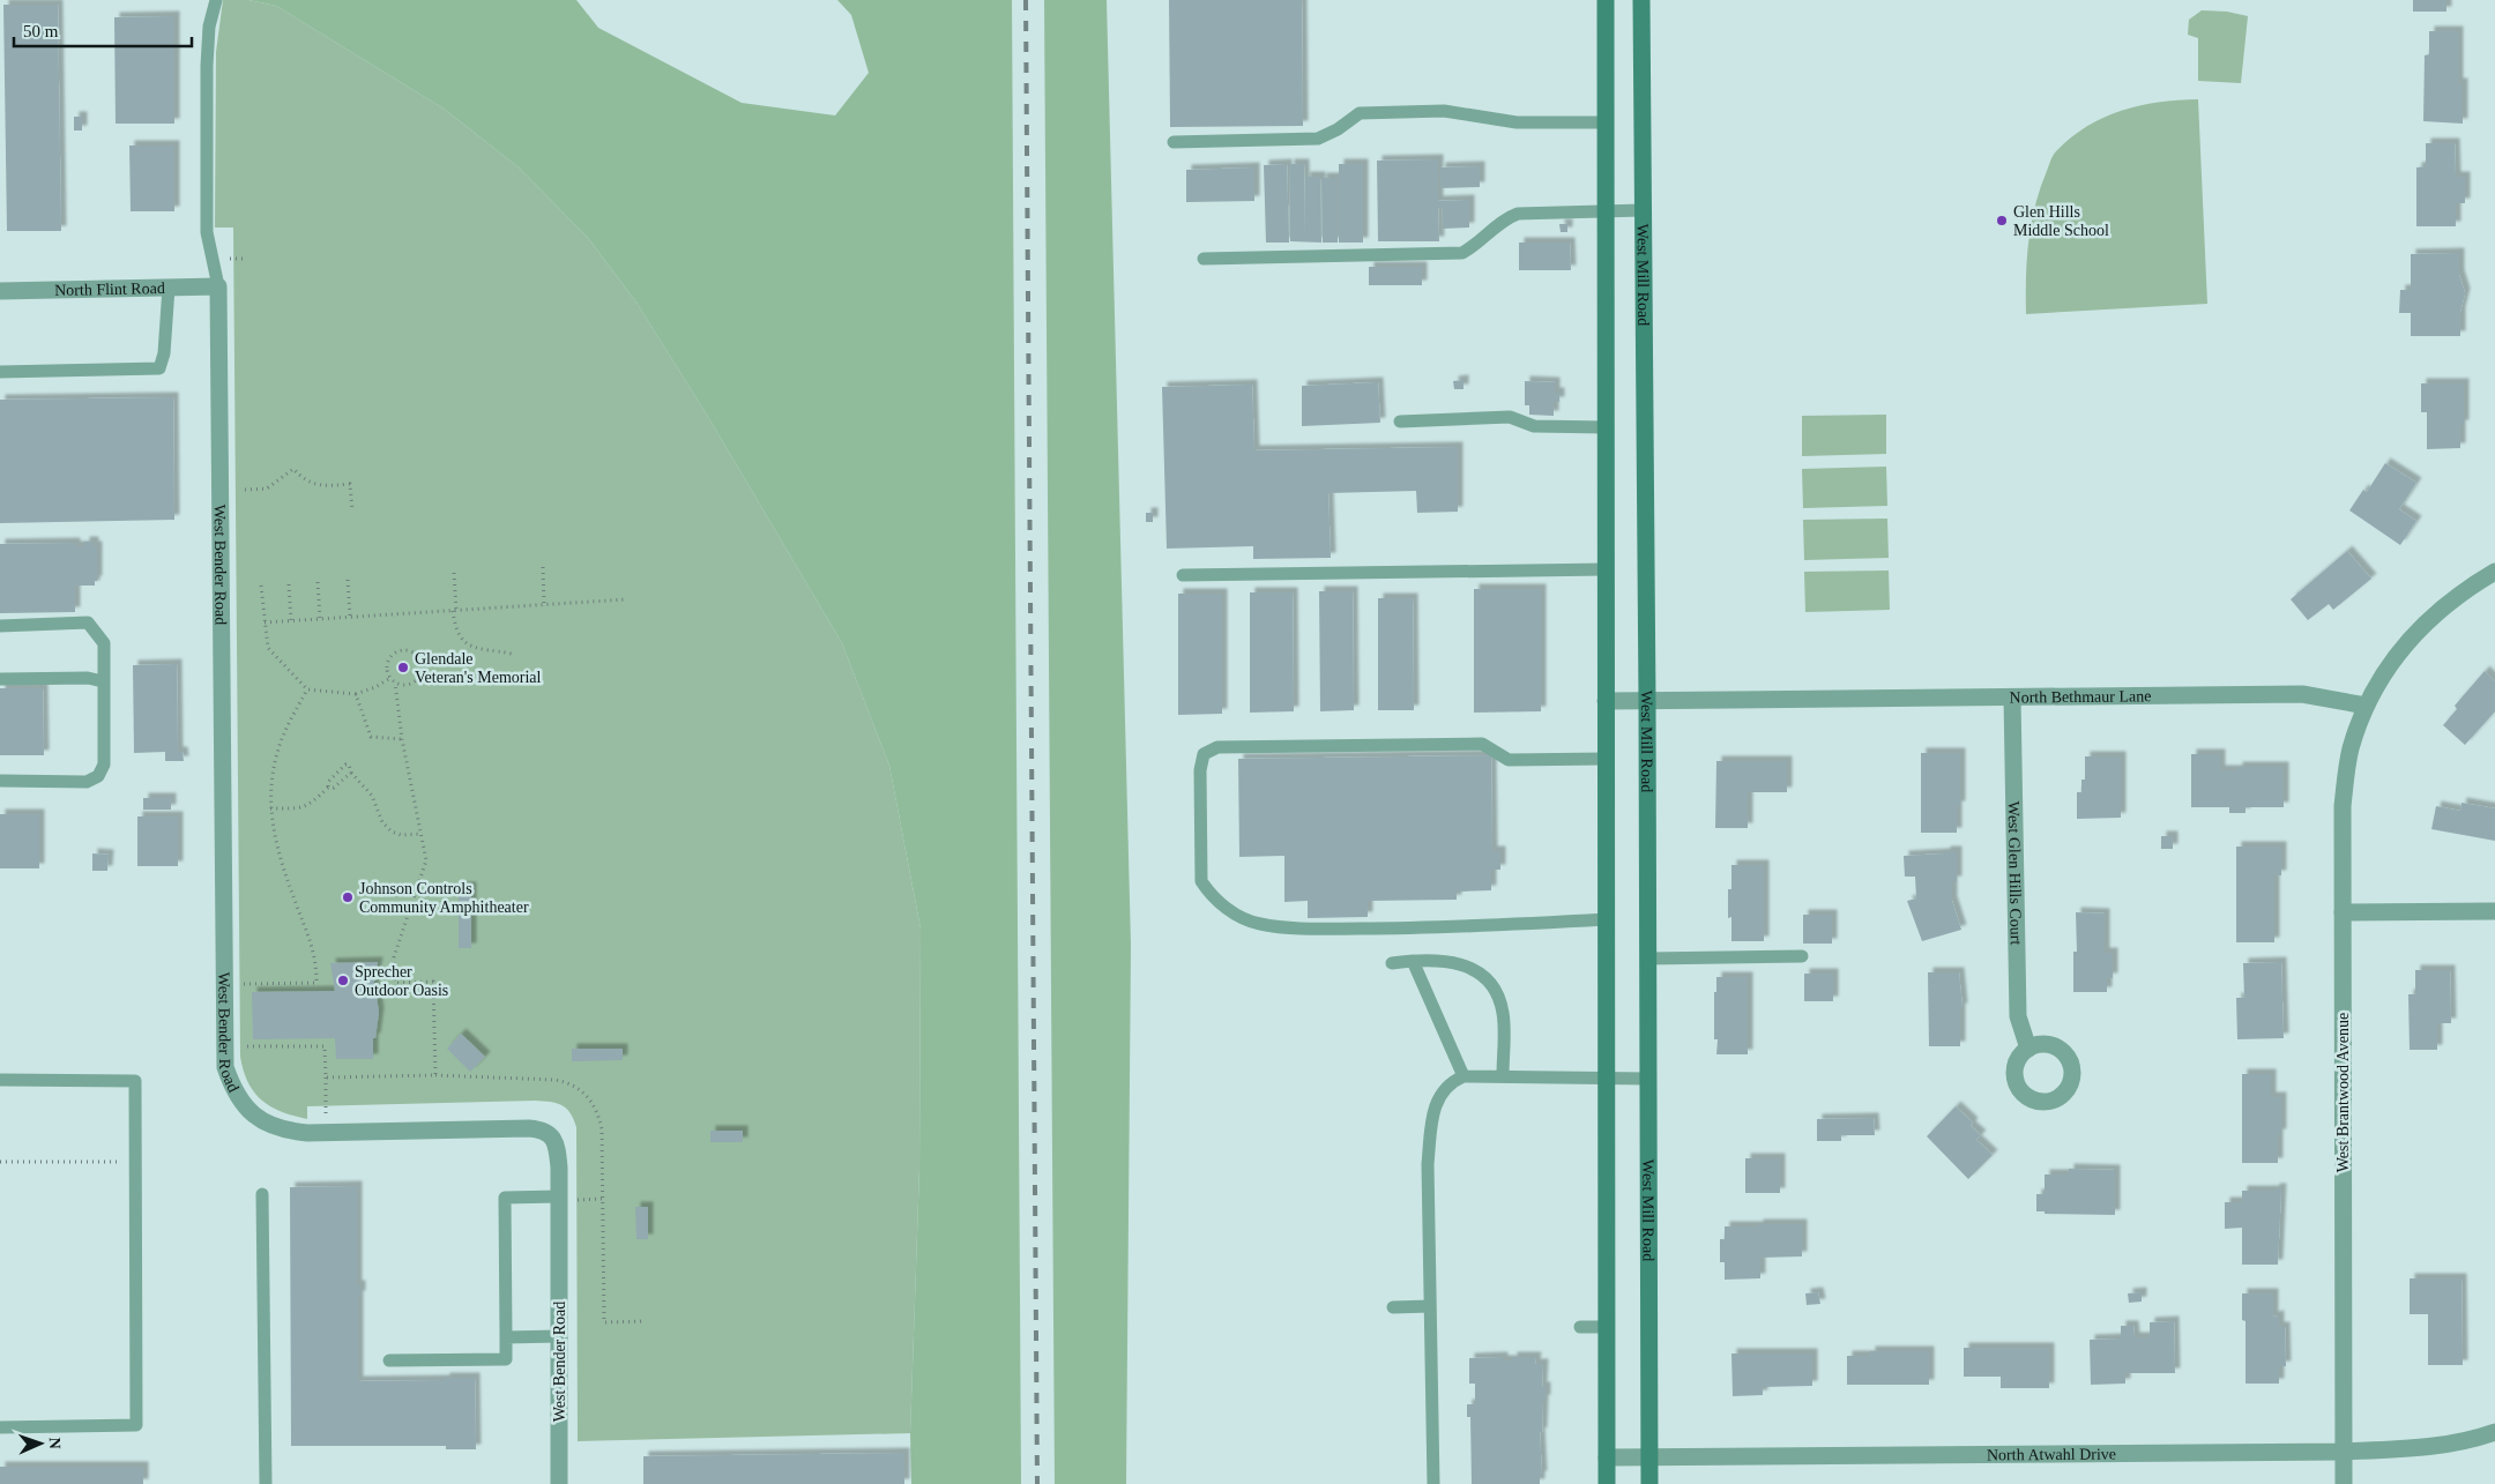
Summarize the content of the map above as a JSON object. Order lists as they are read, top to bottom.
{
  "streets": {
    "main road": ["West Mill Road"],
    "street": [
      "North Flint Road",
      "West Bender Road",
      "North Bethmaur Lane",
      "West Glen Hills Court",
      "West Brantwood Avenue",
      "North Atwahl Drive"
    ]
  },
  "crossings": [
    ["West Mill Road", "North Bethmaur Lane"],
    ["West Mill Road", "North Atwahl Drive"],
    ["North Flint Road", "West Bender Road"],
    ["North Bethmaur Lane", "West Glen Hills Court"],
    ["North Bethmaur Lane", "West Brantwood Avenue"],
    ["West Brantwood Avenue", "North Atwahl Drive"]
  ],
  "places": [
    "Glen Hills Middle School",
    "Glendale Veteran's Memorial",
    "Johnson Controls Community Amphitheater",
    "Sprecher Outdoor Oasis"
  ],
  "scale_bar": "50 m",
  "north": "right"
}
